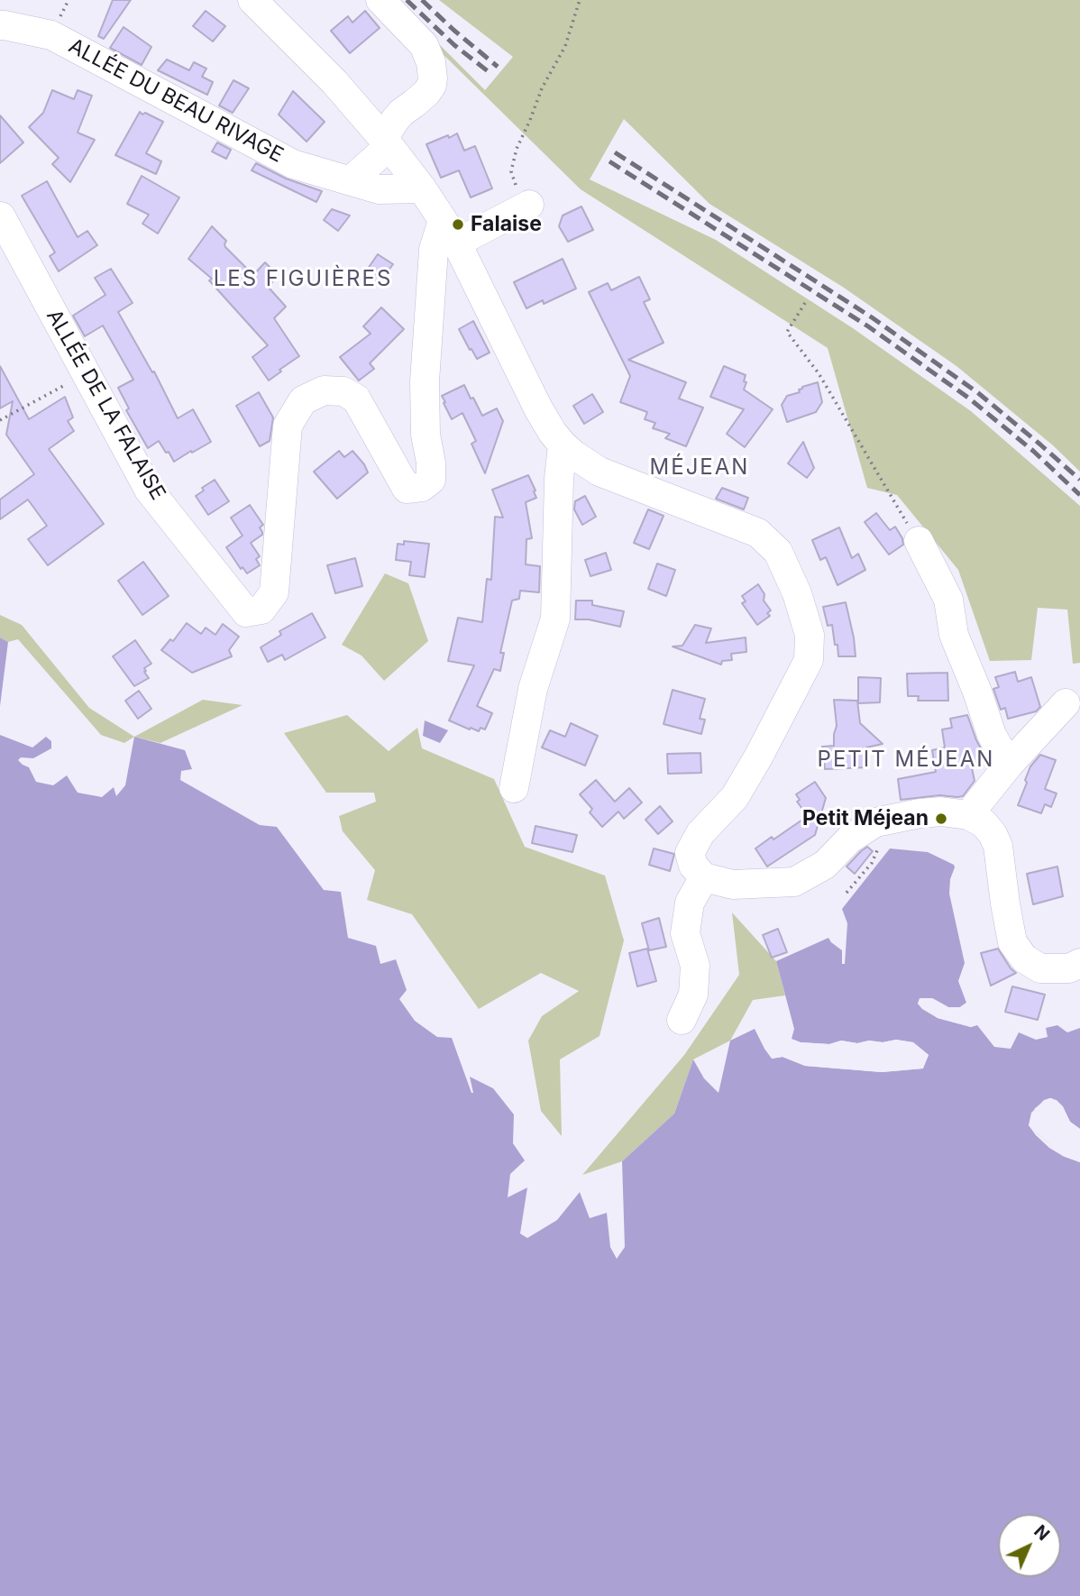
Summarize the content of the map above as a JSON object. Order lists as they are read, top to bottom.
{
  "streets": {
    "street": ["ALLÉE DU BEAU RIVAGE", "ALLÉE DE LA FALAISE"]
  },
  "districts": ["LES FIGUIÈRES", "MÉJEAN", "PETIT MÉJEAN"],
  "places": ["Falaise", "Petit Méjean"],
  "north": "top right"
}
